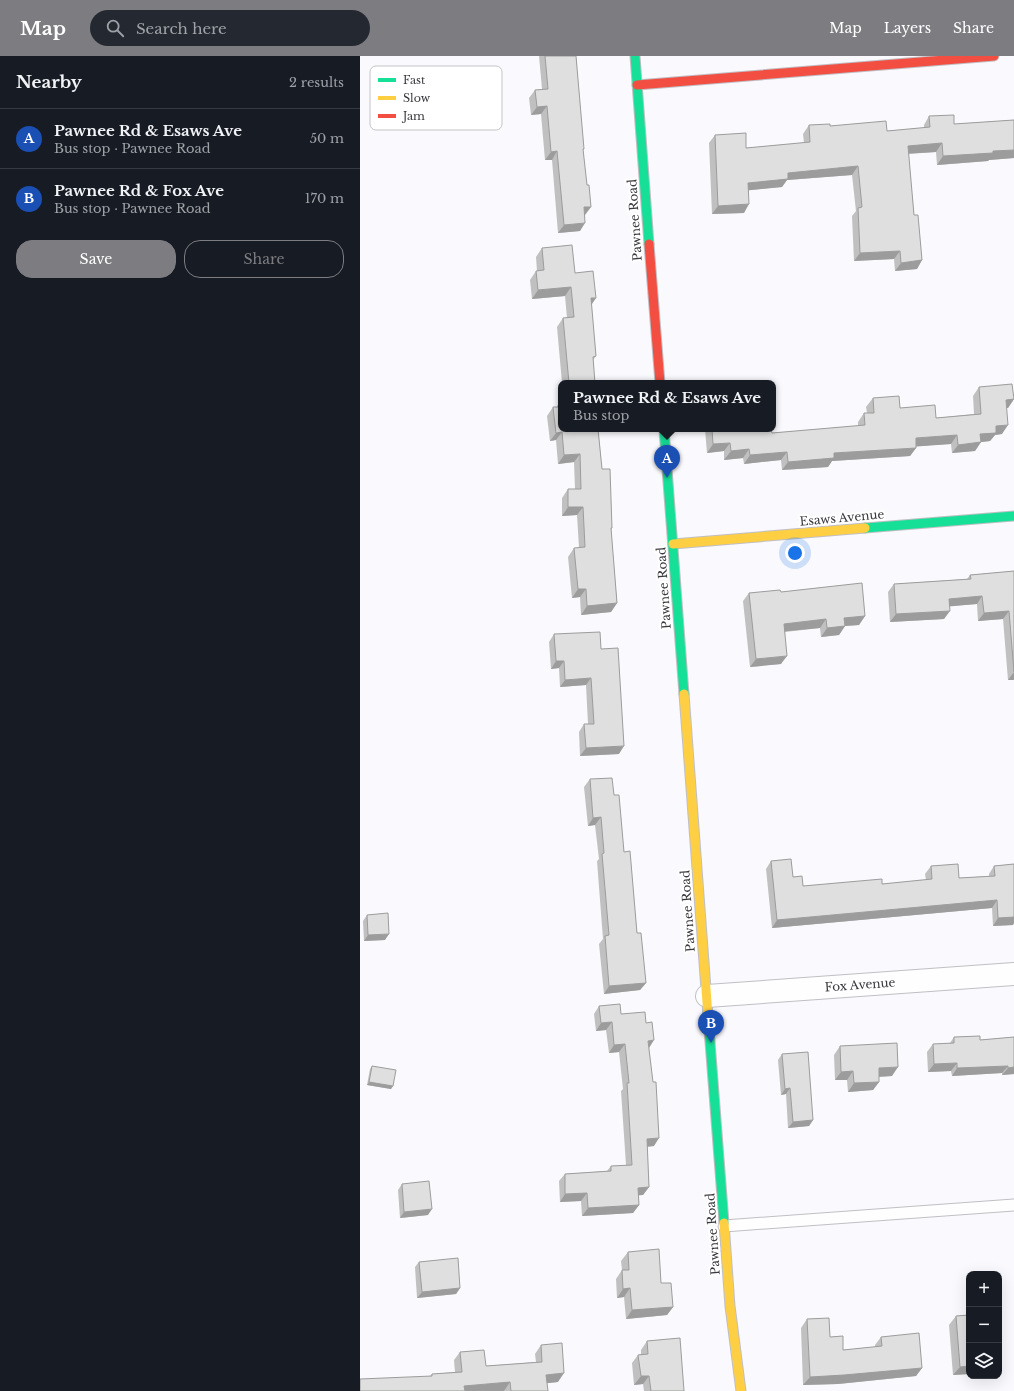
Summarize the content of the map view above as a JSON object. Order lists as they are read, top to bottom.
{
  "streets": {
    "street": ["Pawnee Road", "Esaws Avenue", "Fox Avenue"]
  },
  "crossings": [
    ["Pawnee Road", "Esaws Avenue"],
    ["Pawnee Road", "Fox Avenue"]
  ],
  "legend": ["Fast", "Slow", "Jam"],
  "page": {
    "header": "Map",
    "search": "Search here",
    "nav": ["Map", "Layers", "Share"],
    "heading": ["Nearby", "2 results"],
    "list": [
      {
        "mark": "A",
        "name": "Pawnee Rd & Esaws Ave",
        "note": "Bus stop · Pawnee Road",
        "value": "50 m"
      },
      {
        "mark": "B",
        "name": "Pawnee Rd & Fox Ave",
        "note": "Bus stop · Pawnee Road",
        "value": "170 m"
      }
    ],
    "buttons": ["Save", "Share"],
    "popup": ["Pawnee Rd & Esaws Ave", "Bus stop"],
    "pins": ["A", "B"],
    "map_buttons": ["+", "−"]
  }
}
